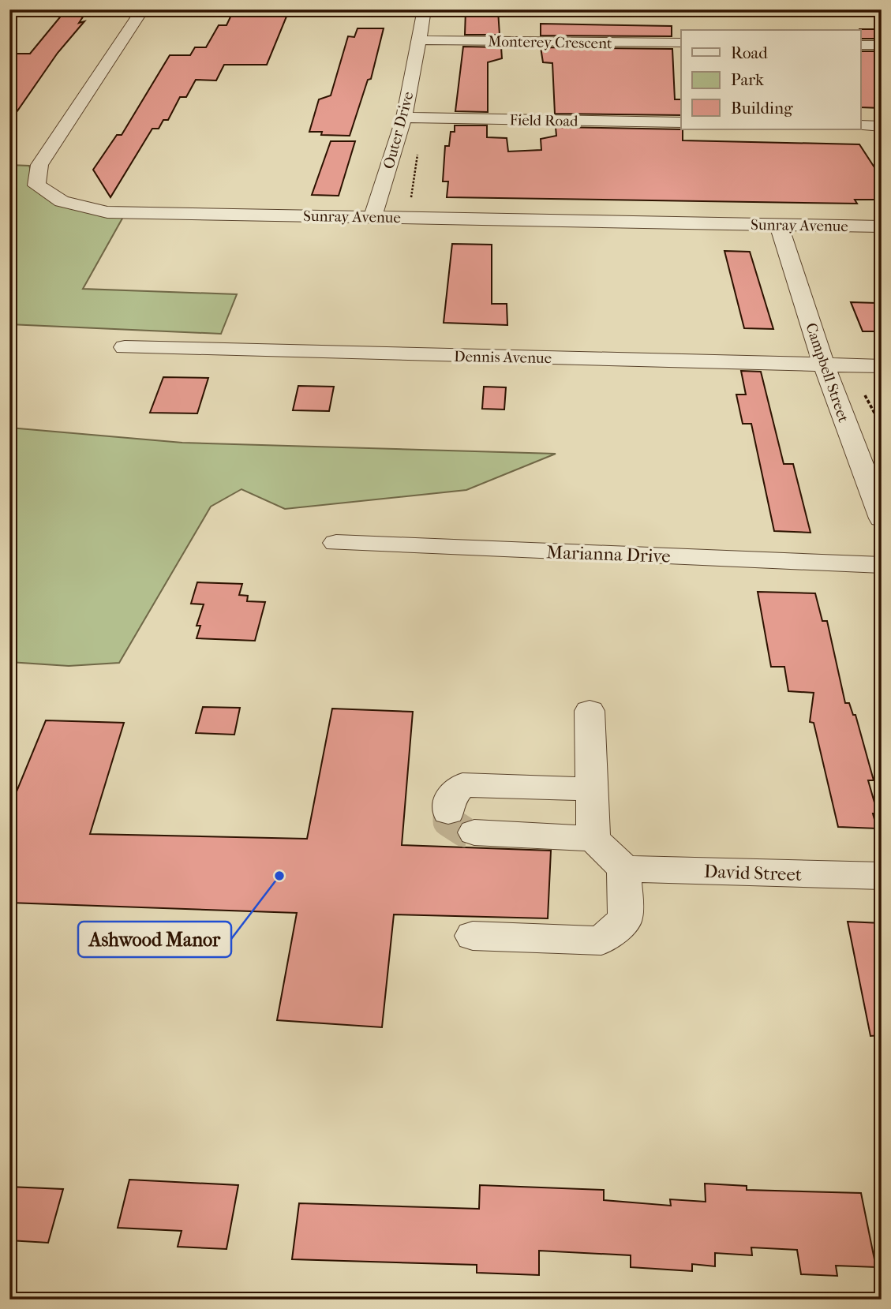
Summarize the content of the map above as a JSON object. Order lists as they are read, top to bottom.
{
  "streets": {
    "street": [
      "Monterey Crescent",
      "Field Road",
      "Outer Drive",
      "Sunray Avenue",
      "Dennis Avenue",
      "Campbell Street",
      "Marianna Drive",
      "David Street"
    ]
  },
  "crossings": [
    ["Monterey Crescent", "Outer Drive"],
    ["Field Road", "Outer Drive"],
    ["Outer Drive", "Sunray Avenue"],
    ["Sunray Avenue", "Campbell Street"],
    ["Dennis Avenue", "Campbell Street"]
  ],
  "places": ["Ashwood Manor"],
  "legend": ["Road", "Park", "Building"]
}
